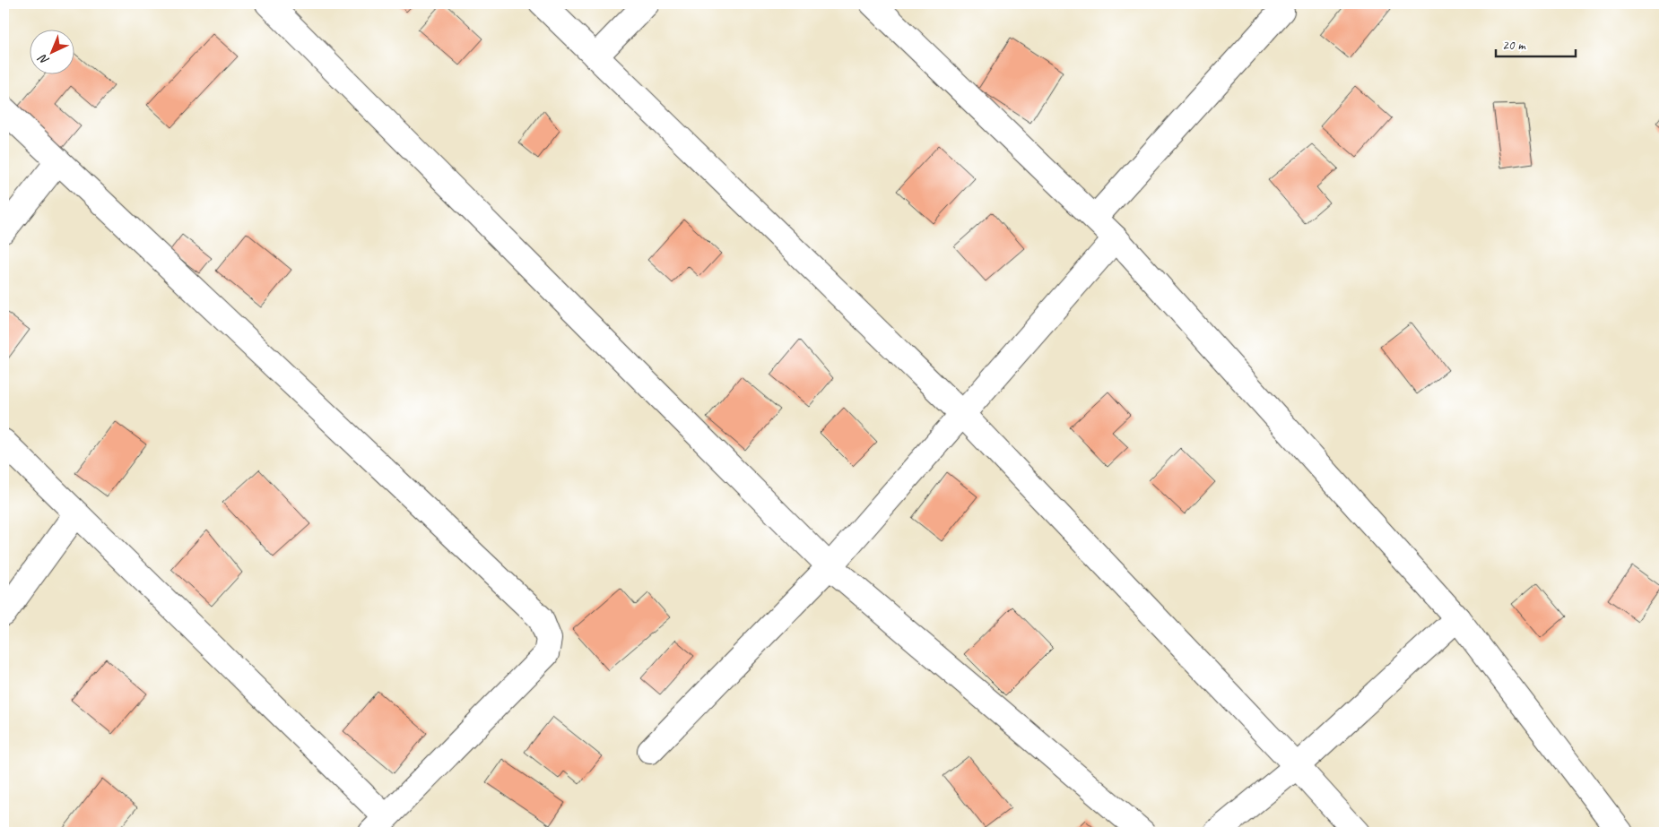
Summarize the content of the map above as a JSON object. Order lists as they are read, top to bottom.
{
  "scale_bar": "20 m",
  "north": "bottom left"
}
